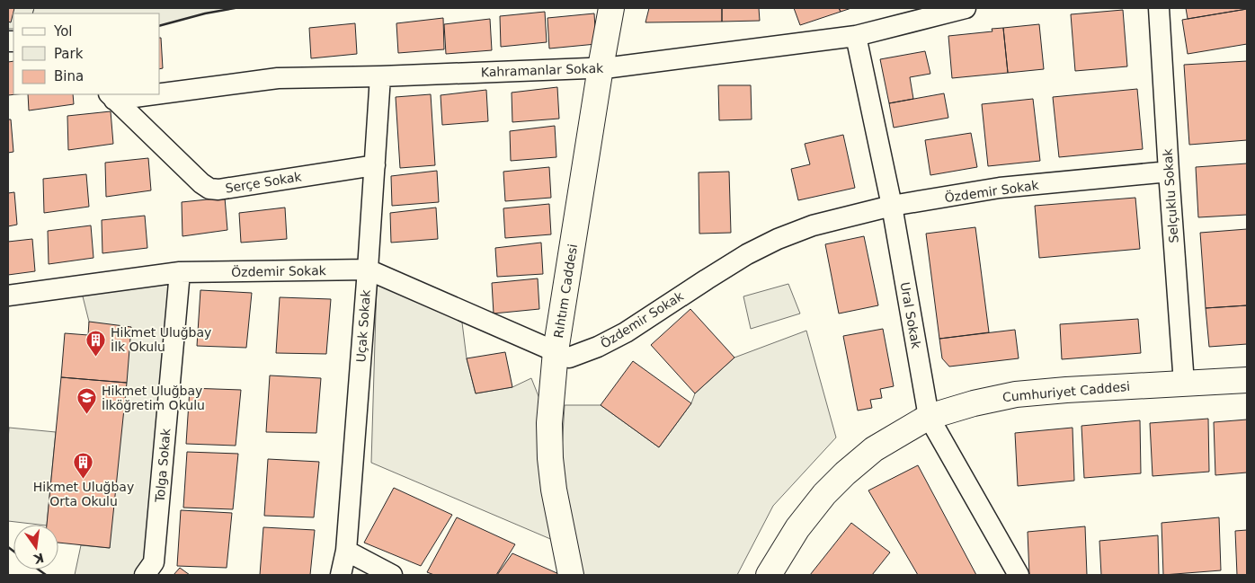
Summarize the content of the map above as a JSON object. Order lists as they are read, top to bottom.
{
  "streets": {
    "main road": ["Rıhtım Caddesi", "Cumhuriyet Caddesi"],
    "street": [
      "Kahramanlar Sokak",
      "Serçe Sokak",
      "Özdemir Sokak",
      "Selçuklu Sokak",
      "Ural Sokak",
      "Uçak Sokak",
      "Tolga Sokak"
    ]
  },
  "crossings": [
    ["Kahramanlar Sokak", "Serçe Sokak"],
    ["Kahramanlar Sokak", "Rıhtım Caddesi"],
    ["Kahramanlar Sokak", "Ural Sokak"],
    ["Kahramanlar Sokak", "Uçak Sokak"],
    ["Serçe Sokak", "Uçak Sokak"],
    ["Özdemir Sokak", "Selçuklu Sokak"],
    ["Özdemir Sokak", "Rıhtım Caddesi"],
    ["Özdemir Sokak", "Ural Sokak"],
    ["Özdemir Sokak", "Uçak Sokak"],
    ["Özdemir Sokak", "Tolga Sokak"],
    ["Selçuklu Sokak", "Cumhuriyet Caddesi"],
    ["Ural Sokak", "Cumhuriyet Caddesi"]
  ],
  "places": {
    "building": ["Hikmet Uluğbay İlk Okulu", "Hikmet Uluğbay Orta Okulu"],
    "school or university": ["Hikmet Uluğbay İlköğretim Okulu"]
  },
  "legend": ["Yol", "Park", "Bina"],
  "north": "bottom"
}
